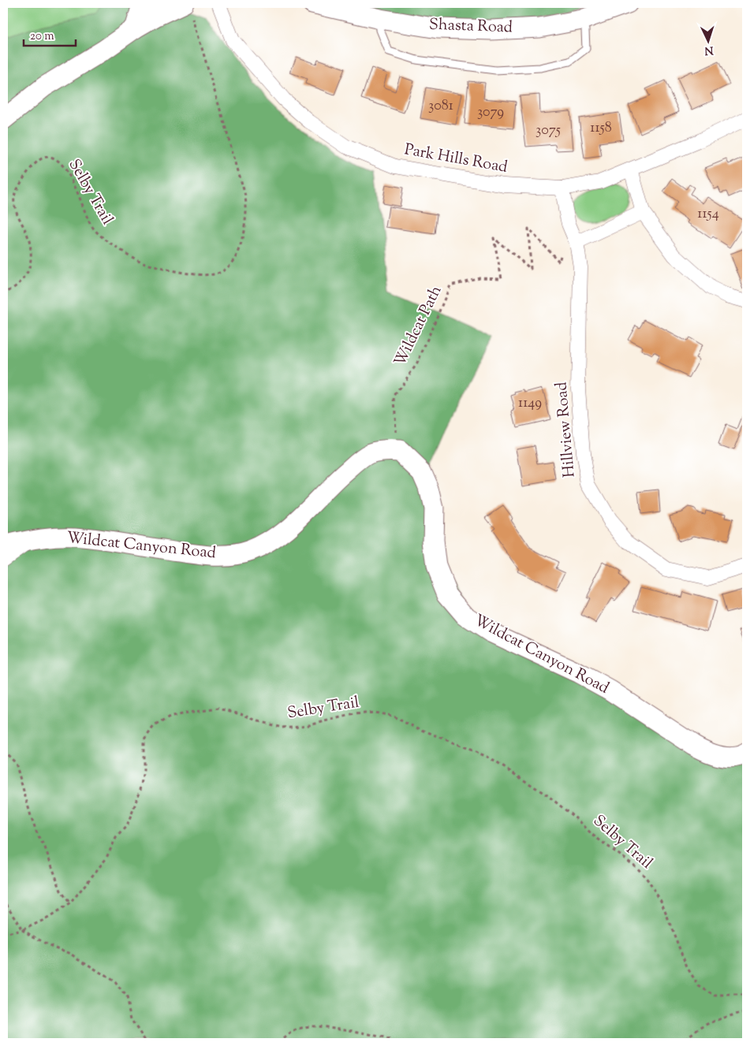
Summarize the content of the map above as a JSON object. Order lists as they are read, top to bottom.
{
  "streets": {
    "street": [
      "Shasta Road",
      "Park Hills Road",
      "Hillview Road",
      "Wildcat Canyon Road"
    ],
    "path": ["Selby Trail", "Wildcat Path"]
  },
  "crossings": [
    ["Park Hills Road", "Hillview Road"],
    ["Wildcat Path", "Hillview Road"],
    ["Wildcat Path", "Wildcat Canyon Road"]
  ],
  "house_numbers": [
    "3081",
    "3079",
    "1158",
    "3075",
    "1154",
    "1149"
  ],
  "scale_bar": "20 m",
  "north": "bottom"
}
